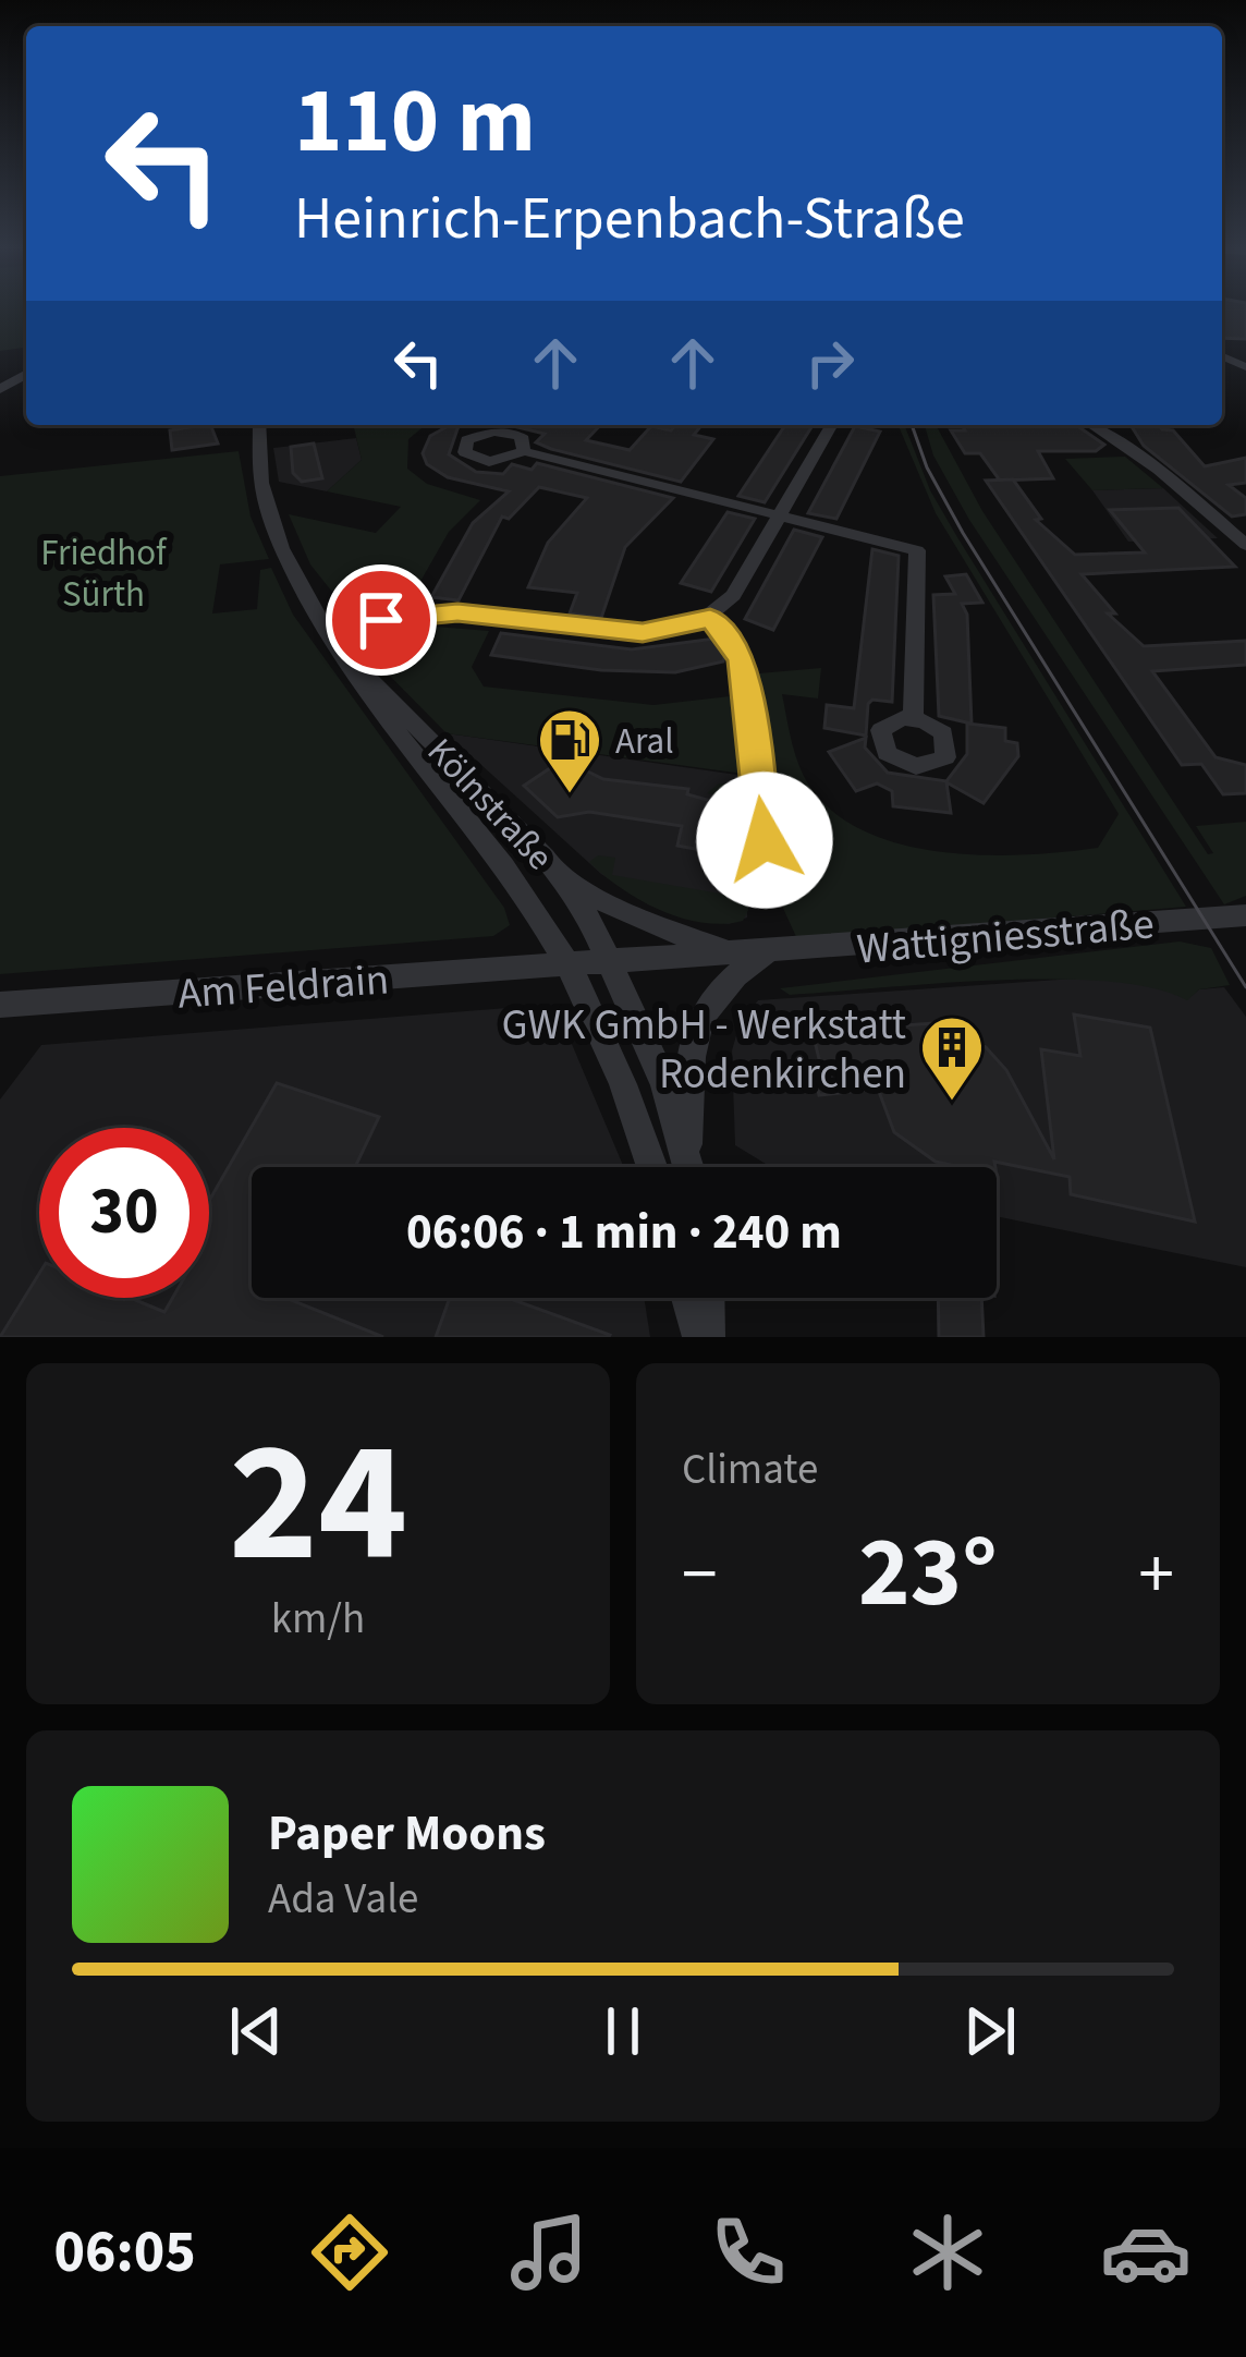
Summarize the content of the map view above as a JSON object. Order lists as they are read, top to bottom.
{
  "streets": {
    "street": ["Kölnstraße", "Wattigniesstraße", "Am Feldrain"]
  },
  "crossings": [
    ["Kölnstraße", "Wattigniesstraße"],
    ["Kölnstraße", "Am Feldrain"],
    ["Wattigniesstraße", "Am Feldrain"]
  ],
  "parks": ["Friedhof Sürth"],
  "places": {
    "fuel station": ["Aral"],
    "building": ["GWK GmbH - Werkstatt Rodenkirchen"]
  },
  "page": {
    "turn": ["110 m", "Heinrich-Erpenbach-Straße"],
    "limit": "30",
    "trip": "06:06 · 1 min · 240 m",
    "tile": [
      ["24", "km/h"],
      "Climate"
    ],
    "heat": ["−", "23°", "+"],
    "song": ["Paper Moons", "Ada Vale"],
    "tabs": "06:05"
  }
}
